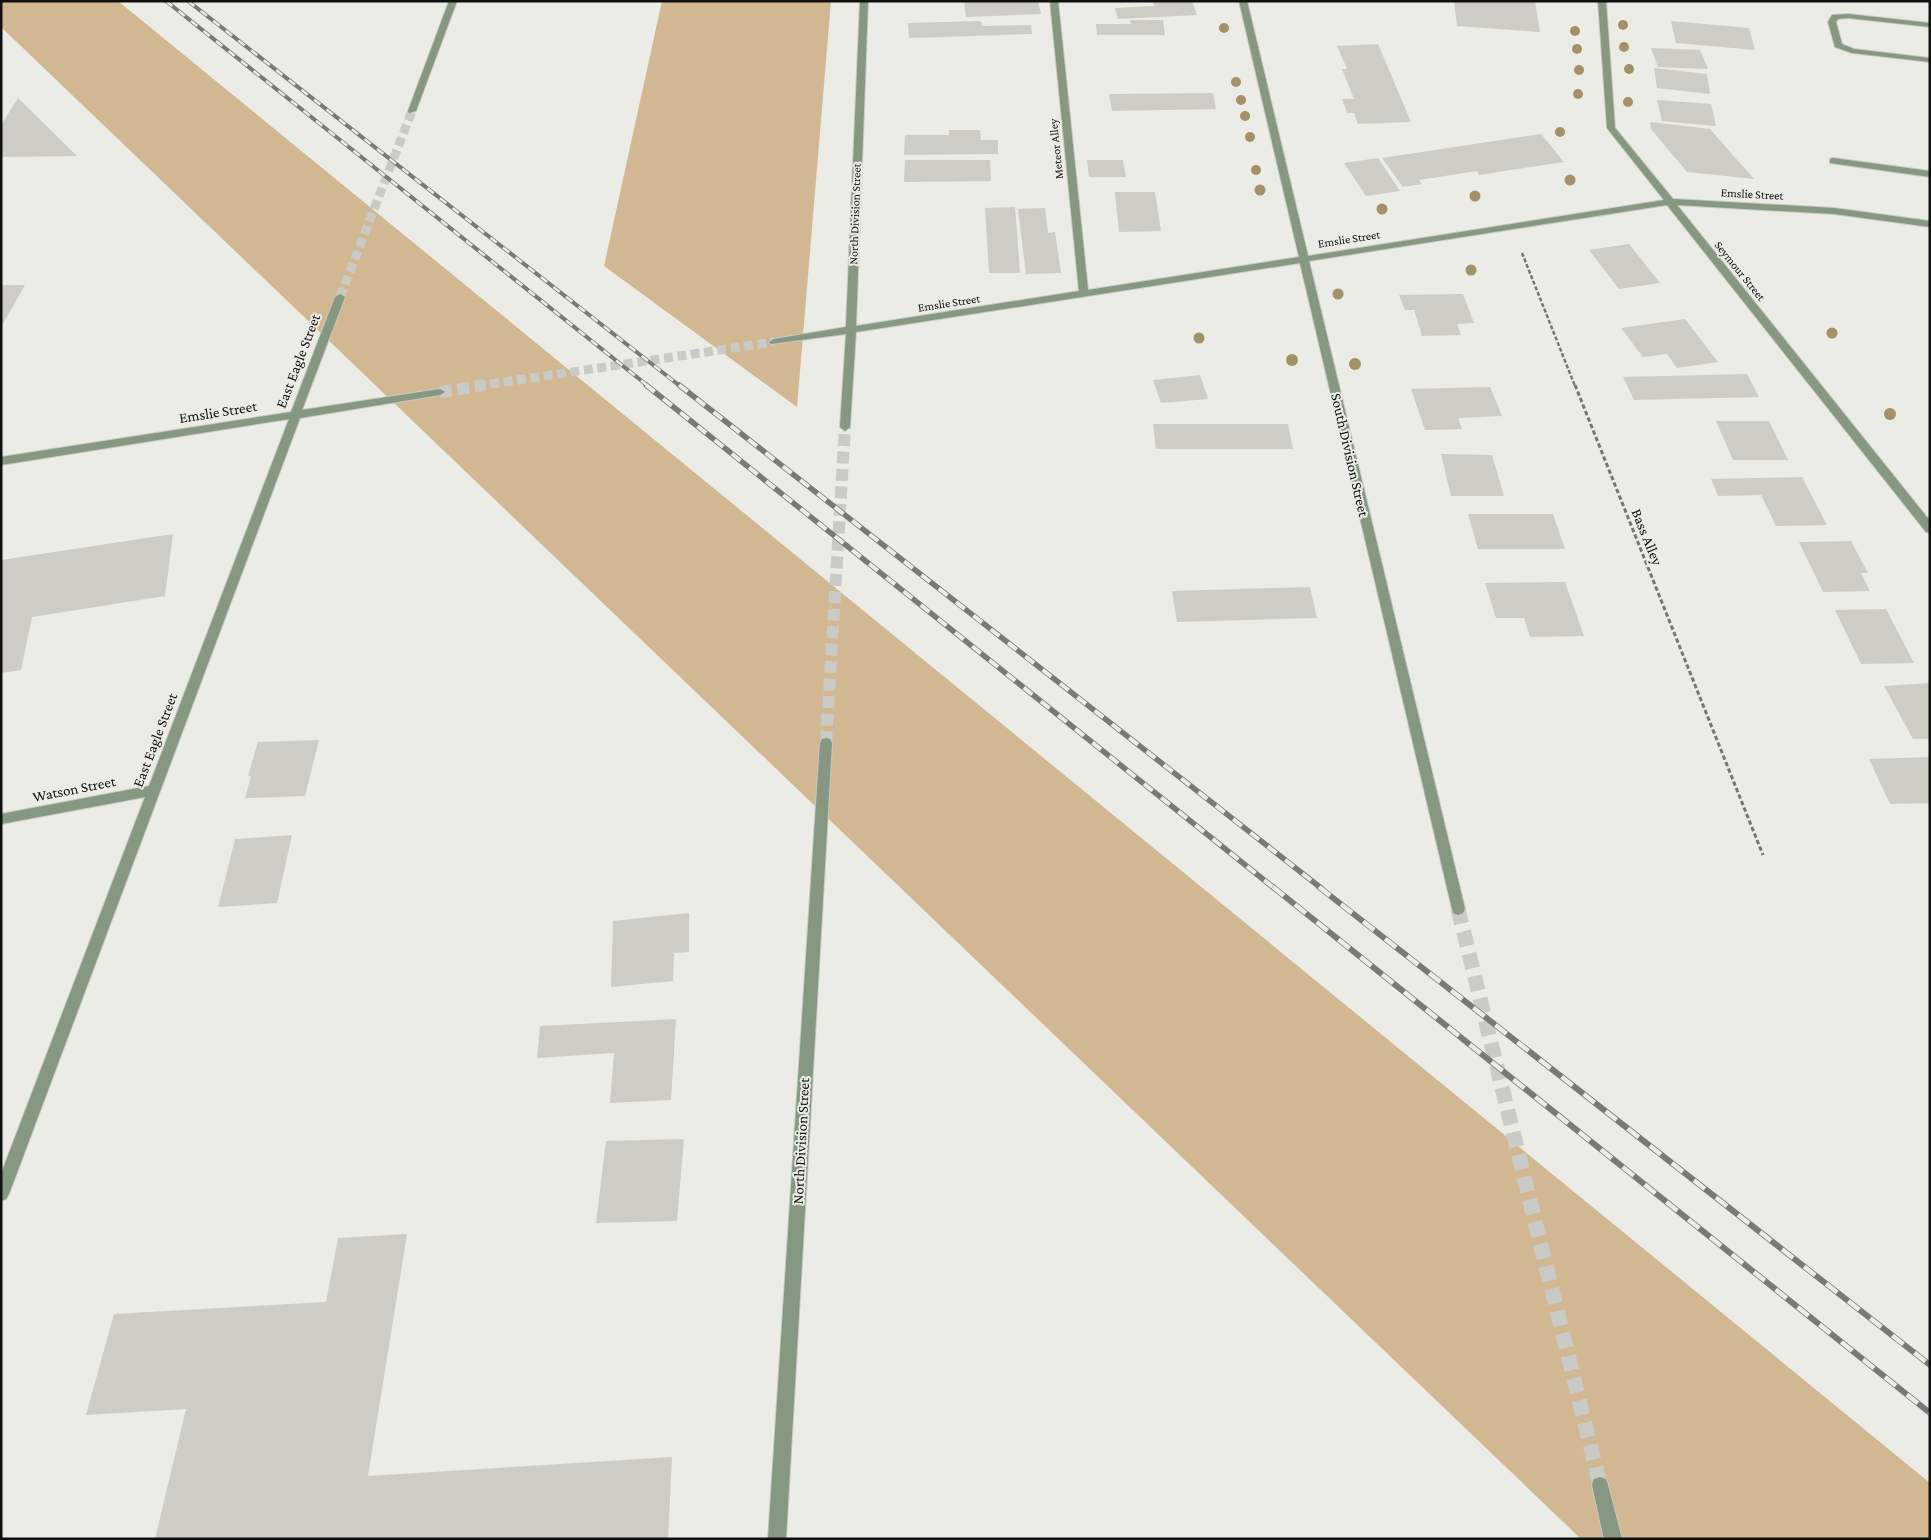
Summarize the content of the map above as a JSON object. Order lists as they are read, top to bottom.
{
  "streets": {
    "street": [
      "Meteor Alley",
      "Emslie Street",
      "North Division Street",
      "Seymour Street",
      "East Eagle Street",
      "South Division Street",
      "Watson Street"
    ],
    "path": ["Bass Alley"]
  },
  "crossings": [
    ["Meteor Alley", "Emslie Street"],
    ["Emslie Street", "North Division Street"],
    ["Emslie Street", "Seymour Street"],
    ["Emslie Street", "East Eagle Street"],
    ["Emslie Street", "South Division Street"],
    ["Emslie Street", "Bass Alley"],
    ["East Eagle Street", "Watson Street"]
  ]
}
